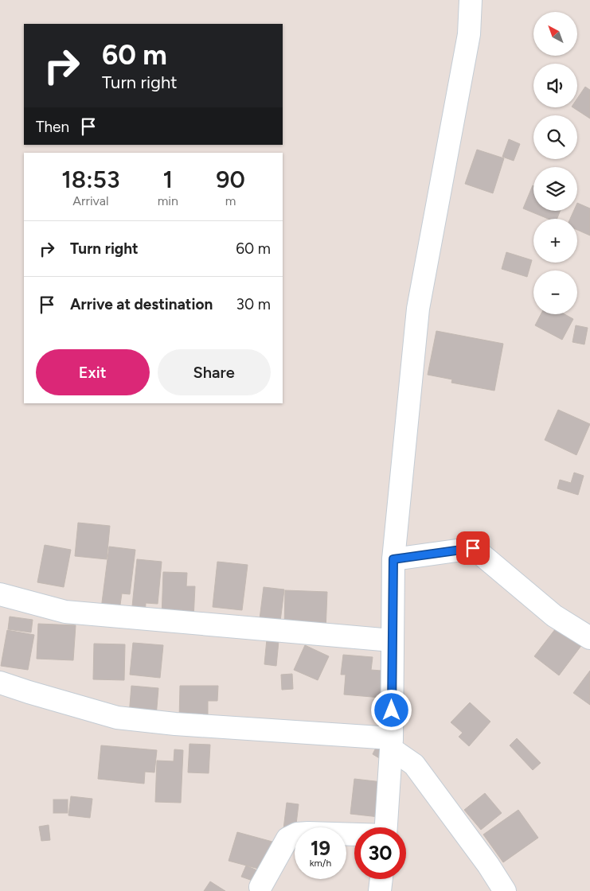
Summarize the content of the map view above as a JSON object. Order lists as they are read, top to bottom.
{
  "north": "top left",
  "page": {
    "map_buttons": ["+", "−"],
    "turn": ["60 m", "Turn right"],
    "then": "Then",
    "eta": [
      "18:53",
      "Arrival",
      "1",
      "min",
      "90",
      "m"
    ],
    "list": [
      {
        "name": "Turn right",
        "value": "60 m"
      },
      {
        "name": "Arrive at destination",
        "value": "30 m"
      }
    ],
    "buttons": ["Exit", "Share"],
    "speed": "19 km/h",
    "limit": "30"
  }
}
